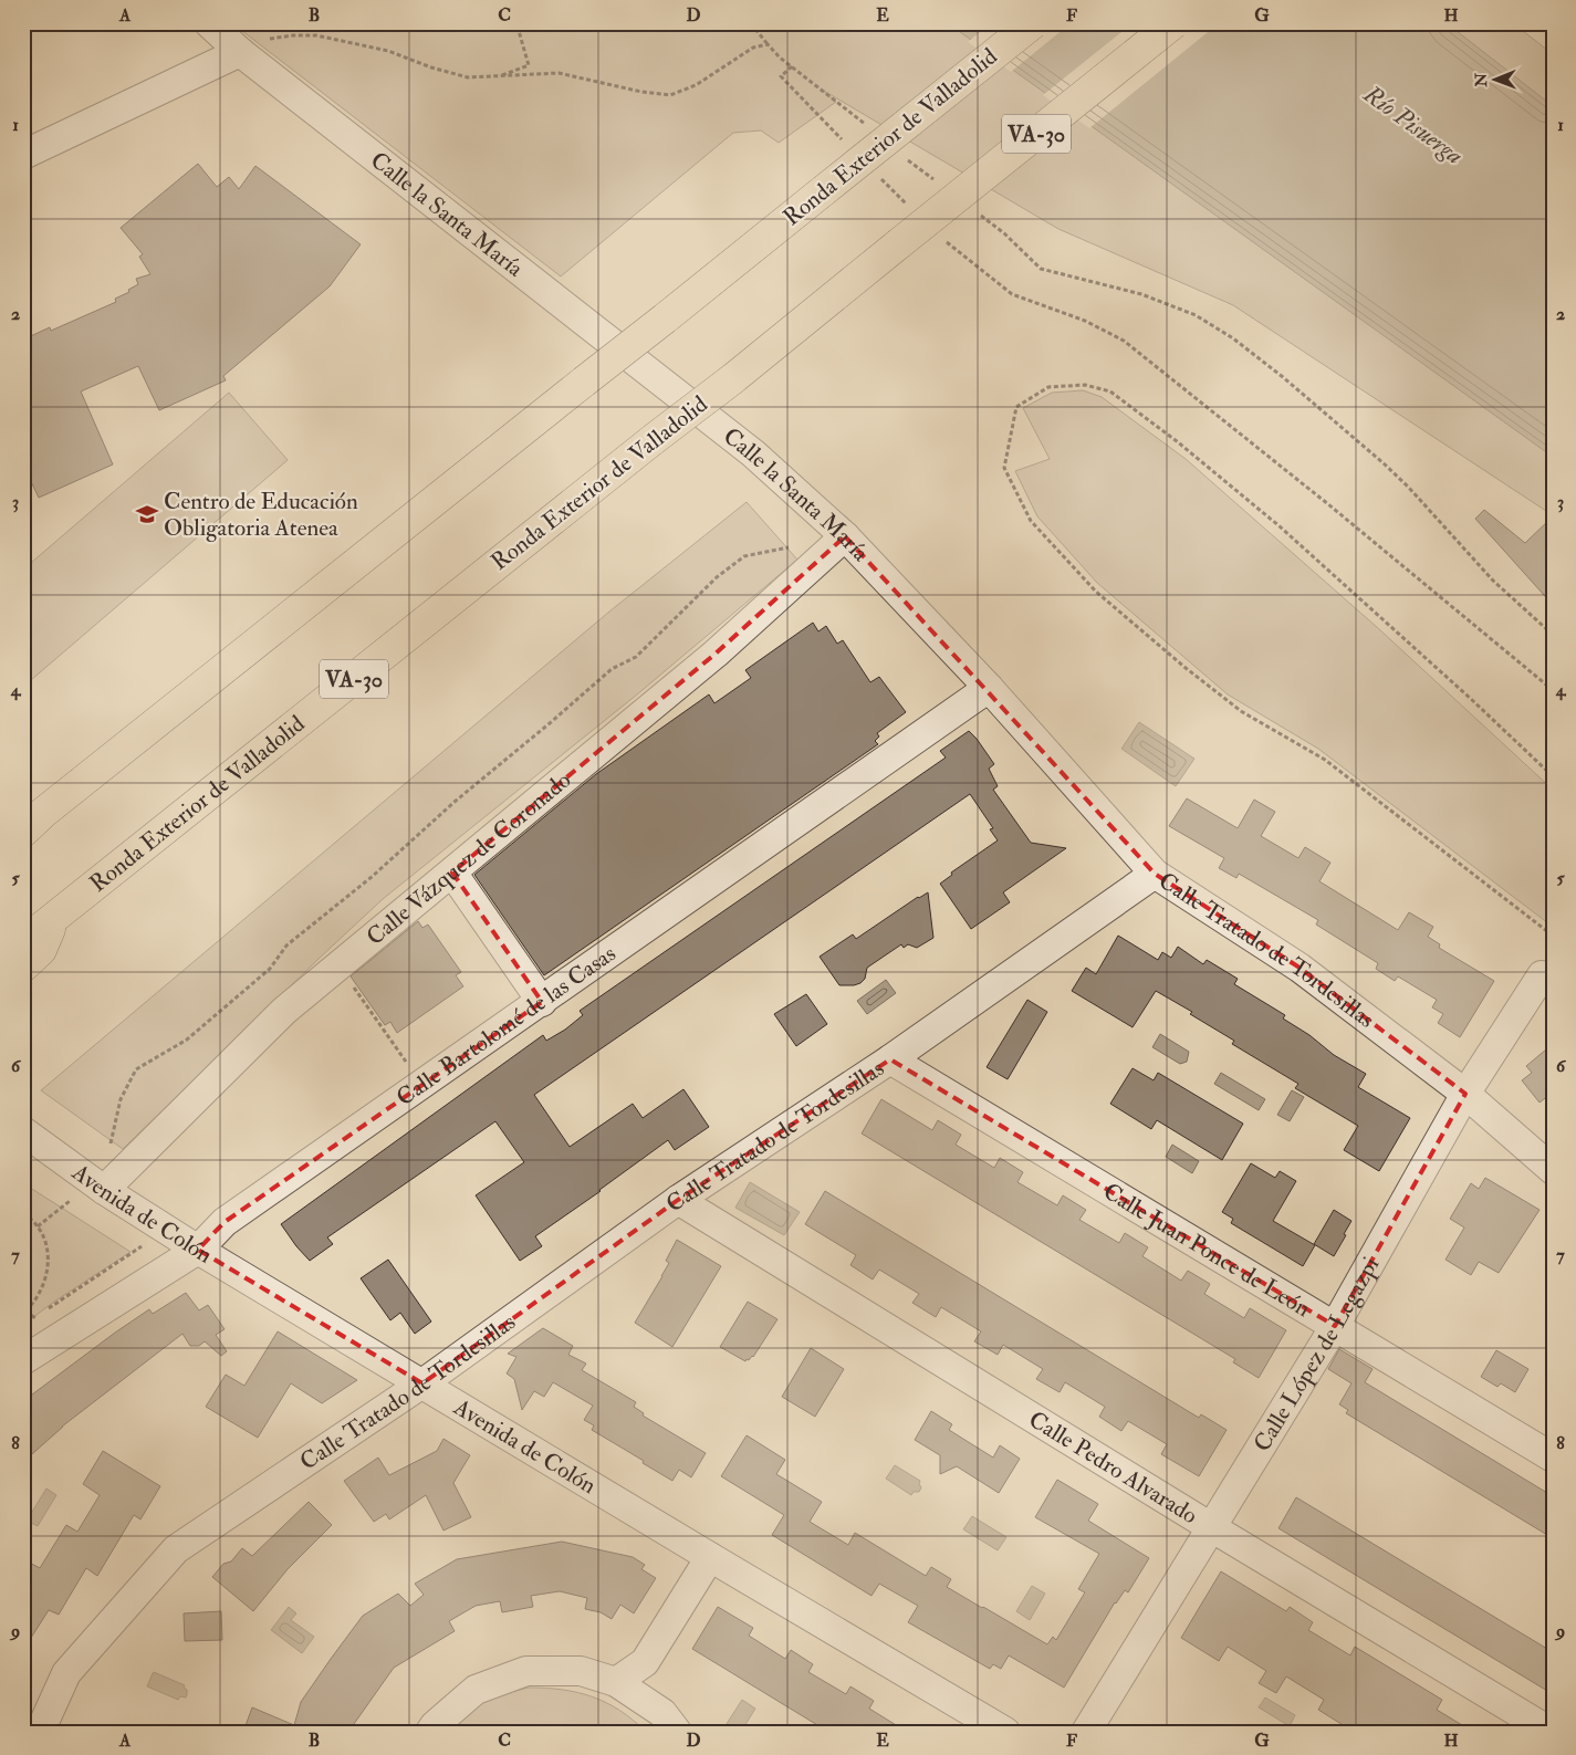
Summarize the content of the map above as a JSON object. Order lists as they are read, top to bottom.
{
  "streets": {
    "highway": ["VA-30", "Ronda Exterior de Valladolid"],
    "street": [
      "Calle la Santa María",
      "Calle Vázquez de Coronado",
      "Calle Tratado de Tordesillas",
      "Calle Bartolomé de las Casas",
      "Avenida de Colón",
      "Calle Juan Ponce de León",
      "Calle López de Legazpi",
      "Calle Pedro Alvarado"
    ]
  },
  "crossings": [
    ["Calle la Santa María", "Calle Vázquez de Coronado"],
    ["Calle la Santa María", "Calle Tratado de Tordesillas"],
    ["Calle la Santa María", "Calle Bartolomé de las Casas"],
    ["Calle Vázquez de Coronado", "Avenida de Colón"],
    ["Calle Tratado de Tordesillas", "Avenida de Colón"],
    ["Calle Tratado de Tordesillas", "Calle Juan Ponce de León"],
    ["Calle Tratado de Tordesillas", "Calle López de Legazpi"],
    ["Calle Tratado de Tordesillas", "Calle Pedro Alvarado"],
    ["Calle Bartolomé de las Casas", "Avenida de Colón"],
    ["Calle Juan Ponce de León", "Calle López de Legazpi"],
    ["Calle López de Legazpi", "Calle Pedro Alvarado"]
  ],
  "water": ["Río Pisuerga"],
  "places": {
    "school or university": ["Centro de Educación Obligatoria Atenea"]
  },
  "north": "left",
  "grid": {
    "columns": [
      "A",
      "B",
      "C",
      "D",
      "E",
      "F",
      "G",
      "H"
    ],
    "rows": [
      "1",
      "2",
      "3",
      "4",
      "5",
      "6",
      "7",
      "8",
      "9"
    ]
  }
}
